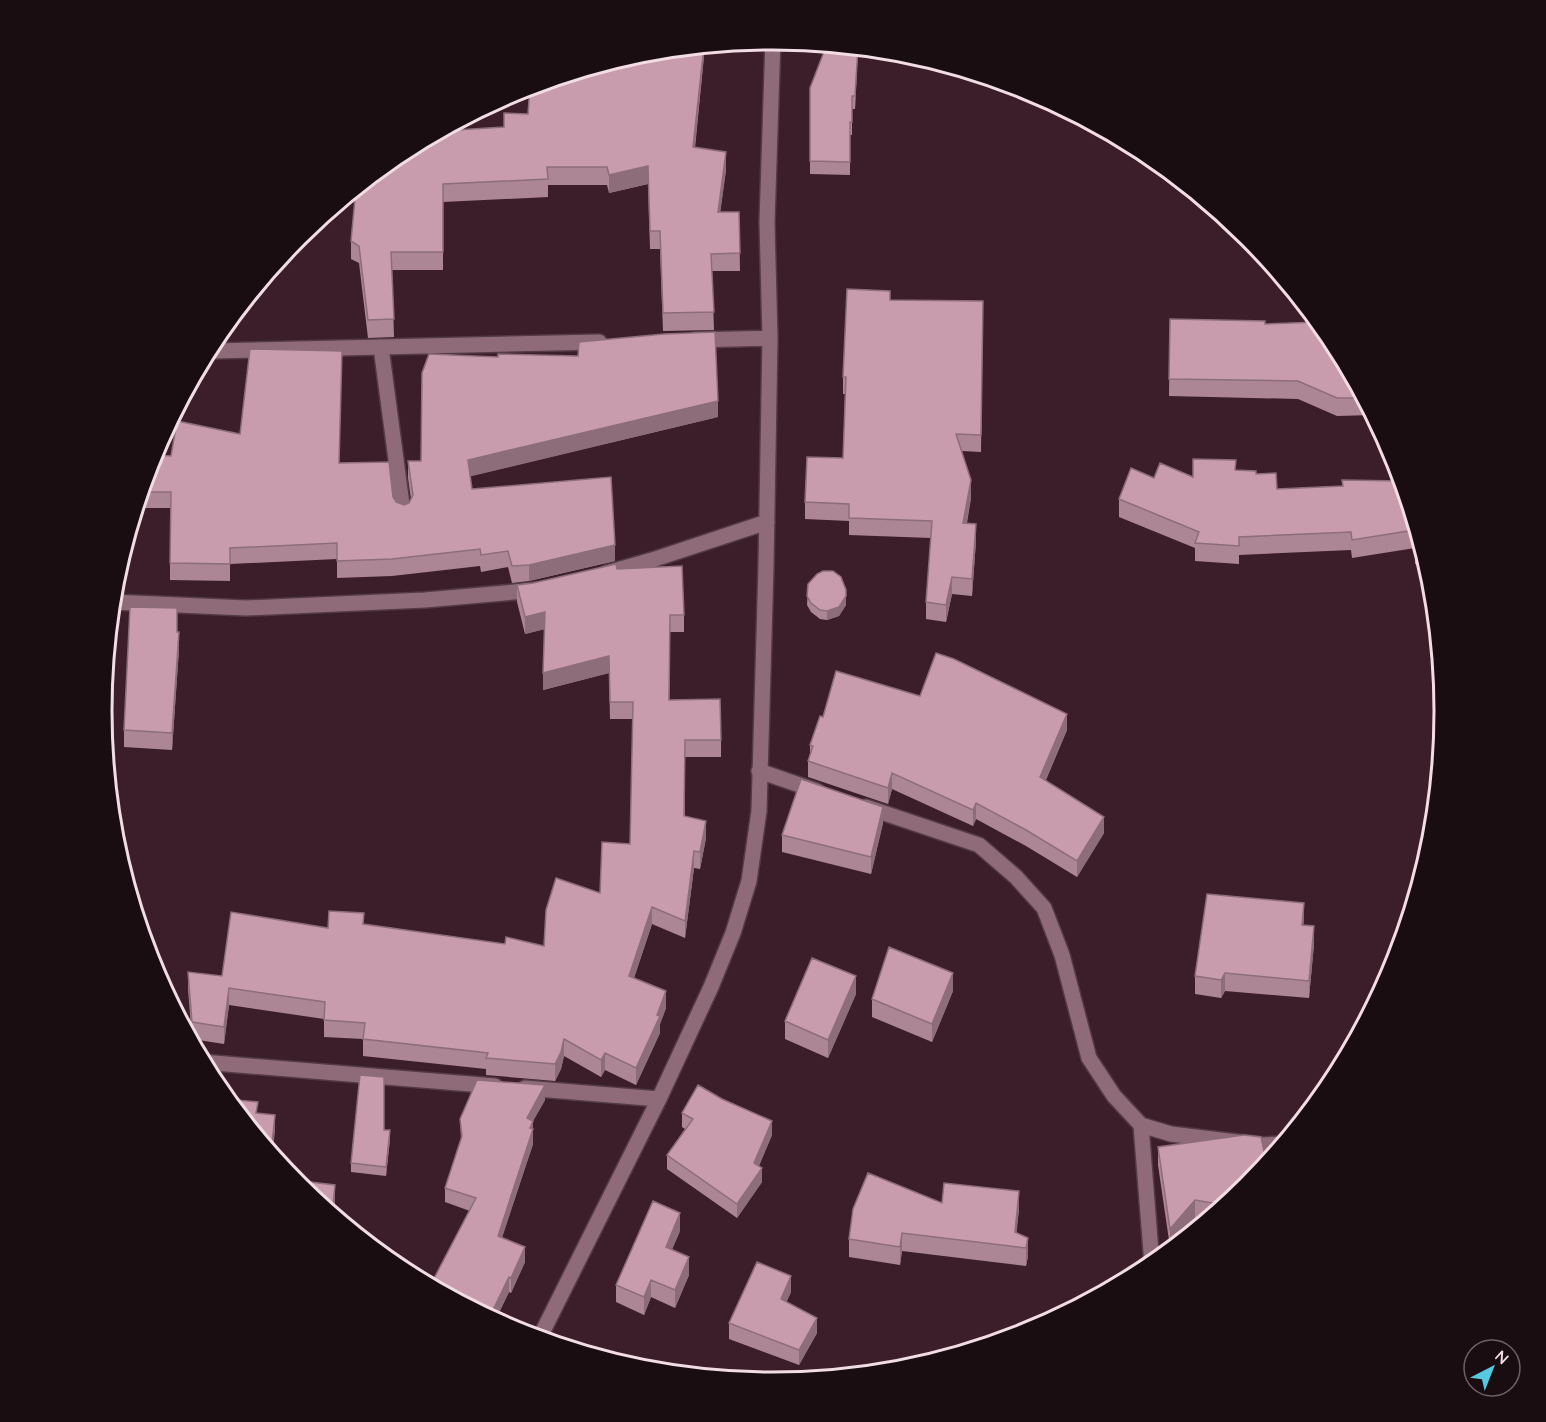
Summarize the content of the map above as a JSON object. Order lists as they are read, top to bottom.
{
  "north": "top right"
}
